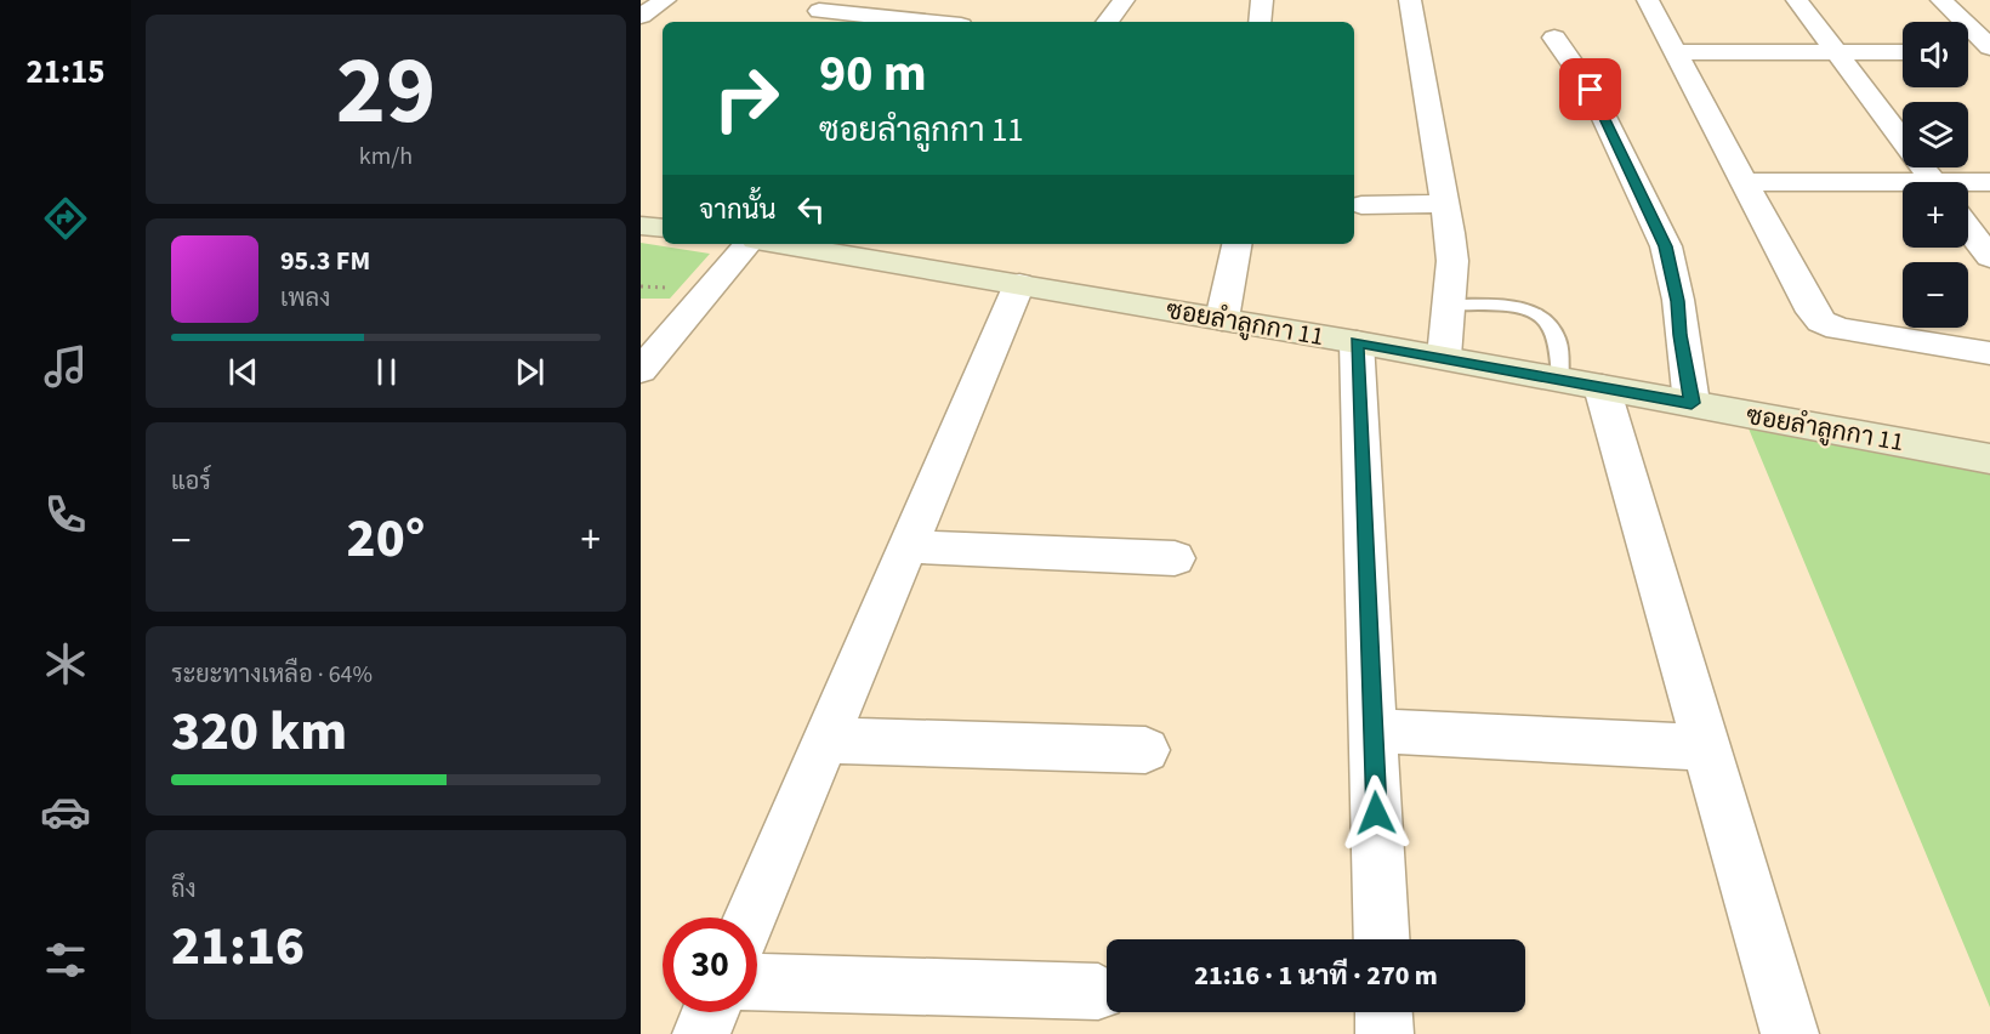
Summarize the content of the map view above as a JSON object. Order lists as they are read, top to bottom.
{
  "streets": {
    "street": ["ซอยลำลูกกา 11"]
  },
  "page": {
    "tabs": "21:15",
    "tile": [
      ["29", "km/h"],
      "แอร์",
      ["ระยะทางเหลือ · 64%", "320 km"],
      ["ถึง", "21:16"]
    ],
    "map_buttons": ["+", "−"],
    "turn": ["90 m", "ซอยลำลูกกา 11"],
    "then": "จากนั้น",
    "song": ["95.3 FM", "เพลง"],
    "heat": ["−", "20°", "+"],
    "limit": "30",
    "trip": "21:16 · 1 นาที · 270 m"
  }
}
